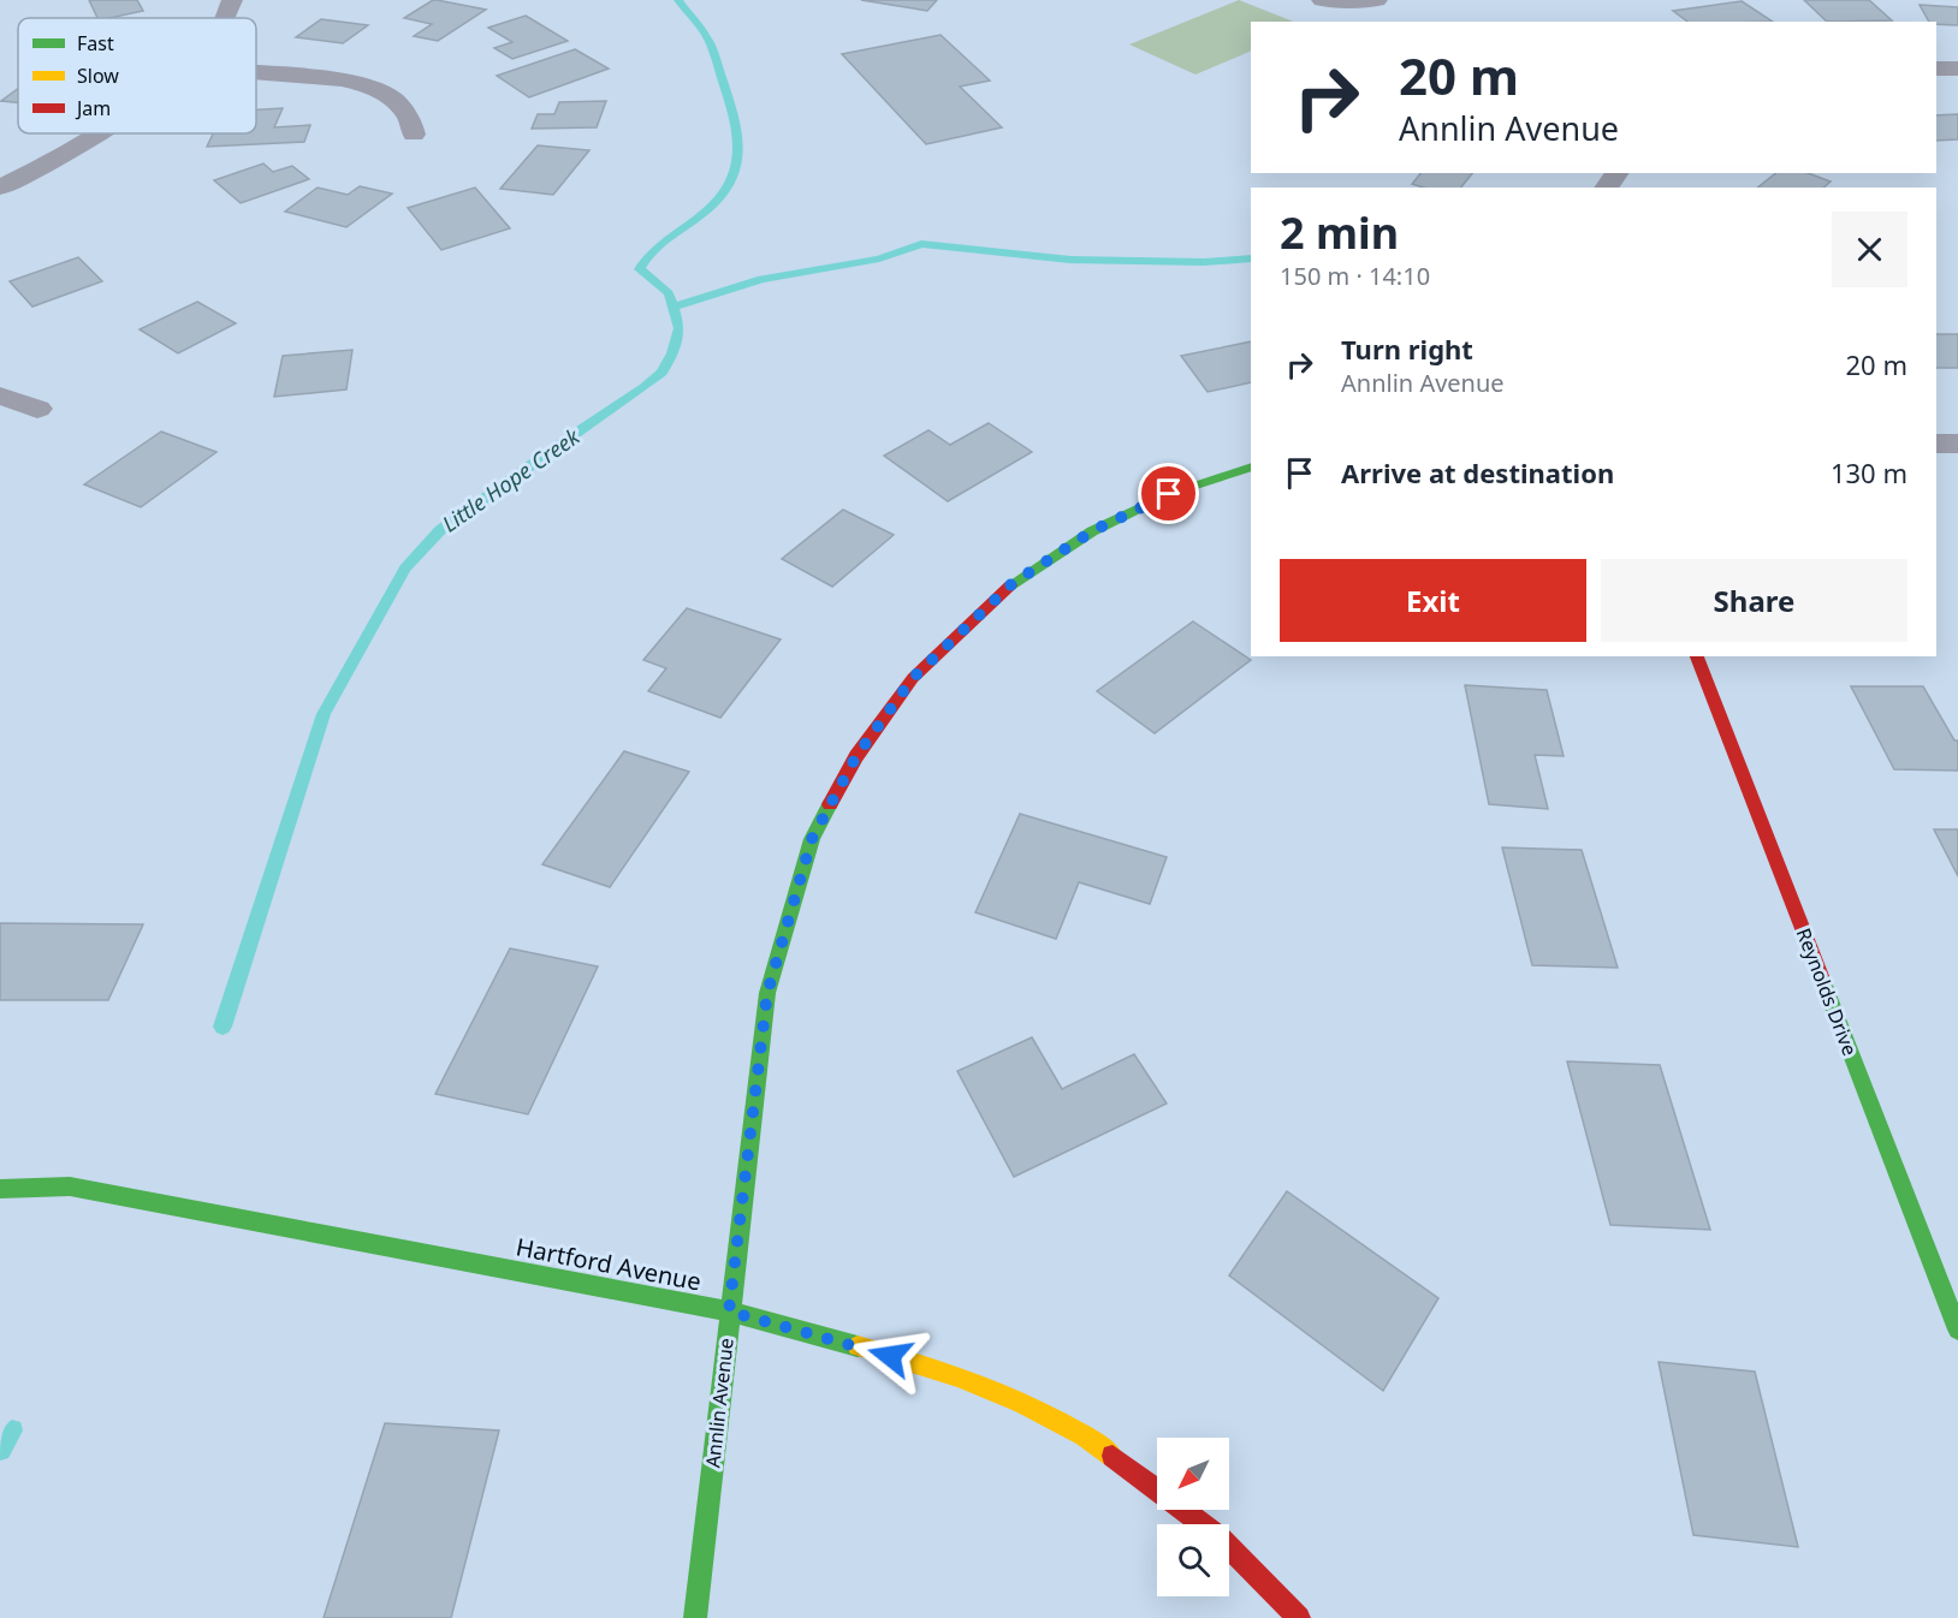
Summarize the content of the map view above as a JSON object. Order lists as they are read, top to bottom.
{
  "streets": {
    "street": ["Reynolds Drive", "Hartford Avenue", "Annlin Avenue"]
  },
  "crossings": [
    ["Hartford Avenue", "Annlin Avenue"]
  ],
  "water": ["Little Hope Creek"],
  "legend": ["Fast", "Slow", "Jam"],
  "north": "bottom left",
  "page": {
    "turn": ["20 m", "Annlin Avenue"],
    "heading": ["2 min", "150 m · 14:10"],
    "list": [
      {
        "name": "Turn right",
        "note": "Annlin Avenue",
        "value": "20 m"
      },
      {
        "name": "Arrive at destination",
        "value": "130 m"
      }
    ],
    "buttons": ["Exit", "Share"]
  }
}
